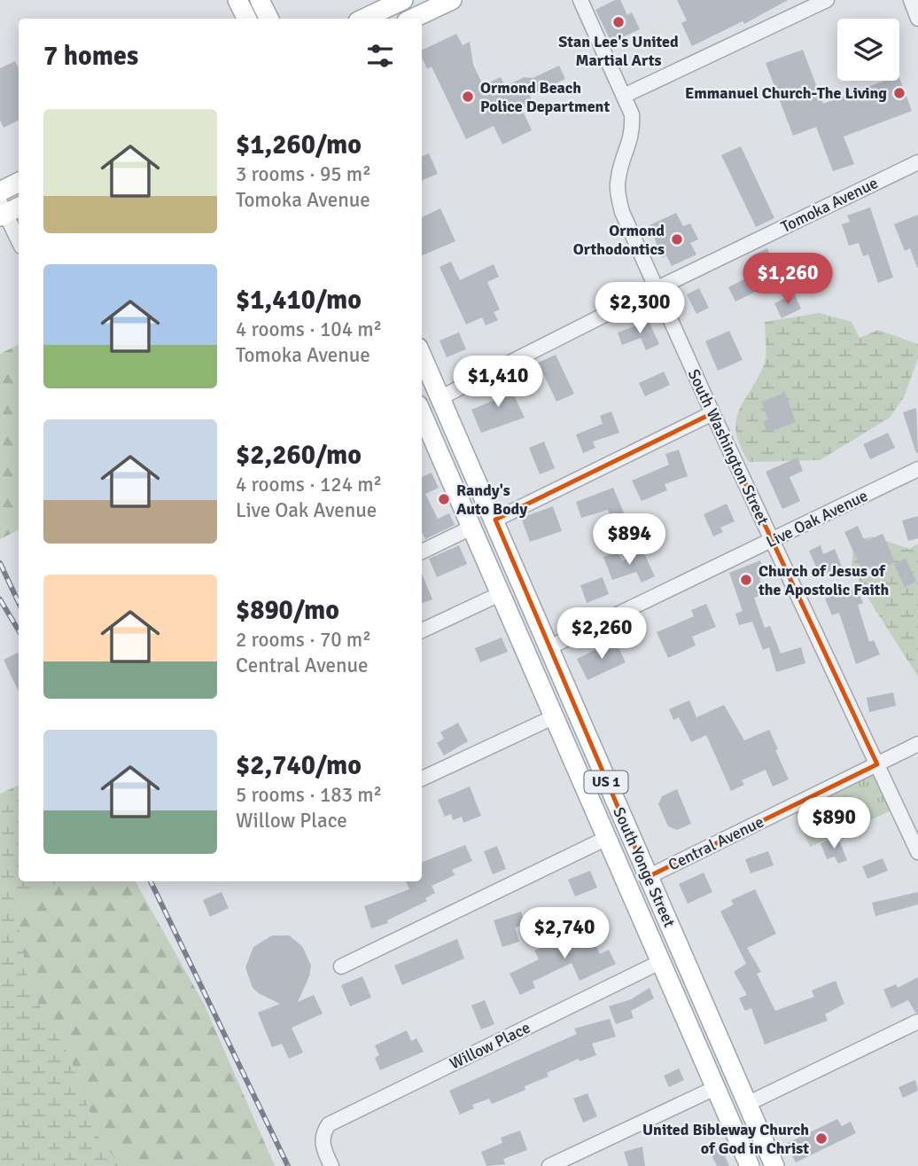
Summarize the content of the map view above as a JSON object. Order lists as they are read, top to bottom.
{
  "streets": {
    "main road": ["US 1", "South Yonge Street"],
    "street": [
      "Tomoka Avenue",
      "South Washington Street",
      "Live Oak Avenue",
      "Central Avenue",
      "Willow Place"
    ]
  },
  "crossings": [
    ["Tomoka Avenue", "South Washington Street"],
    ["Tomoka Avenue", "US 1"],
    ["Tomoka Avenue", "South Yonge Street"],
    ["South Washington Street", "Live Oak Avenue"],
    ["South Washington Street", "Central Avenue"],
    ["Live Oak Avenue", "South Yonge Street"],
    ["US 1", "South Yonge Street"],
    ["Central Avenue", "South Yonge Street"],
    ["South Yonge Street", "Willow Place"]
  ],
  "places": [
    "Stan Lee's United Martial Arts",
    "Emmanuel Church-The Living",
    "Ormond Beach Police Department",
    "Ormond Orthodontics",
    "Randy's Auto Body",
    "Church of Jesus of the Apostolic Faith",
    "United Bibleway Church of God in Christ"
  ],
  "page": {
    "heading": "7 homes",
    "list": [
      {
        "name": "$1,260/mo",
        "note": "3 rooms · 95 m² · Tomoka Avenue"
      },
      {
        "name": "$1,410/mo",
        "note": "4 rooms · 104 m² · Tomoka Avenue"
      },
      {
        "name": "$2,260/mo",
        "note": "4 rooms · 124 m² · Live Oak Avenue"
      },
      {
        "name": "$890/mo",
        "note": "2 rooms · 70 m² · Central Avenue"
      },
      {
        "name": "$2,740/mo",
        "note": "5 rooms · 183 m² · Willow Place"
      }
    ],
    "price": [
      "$1,260",
      "$2,300",
      "$1,410",
      "$894",
      "$2,260",
      "$890",
      "$2,740"
    ]
  }
}
